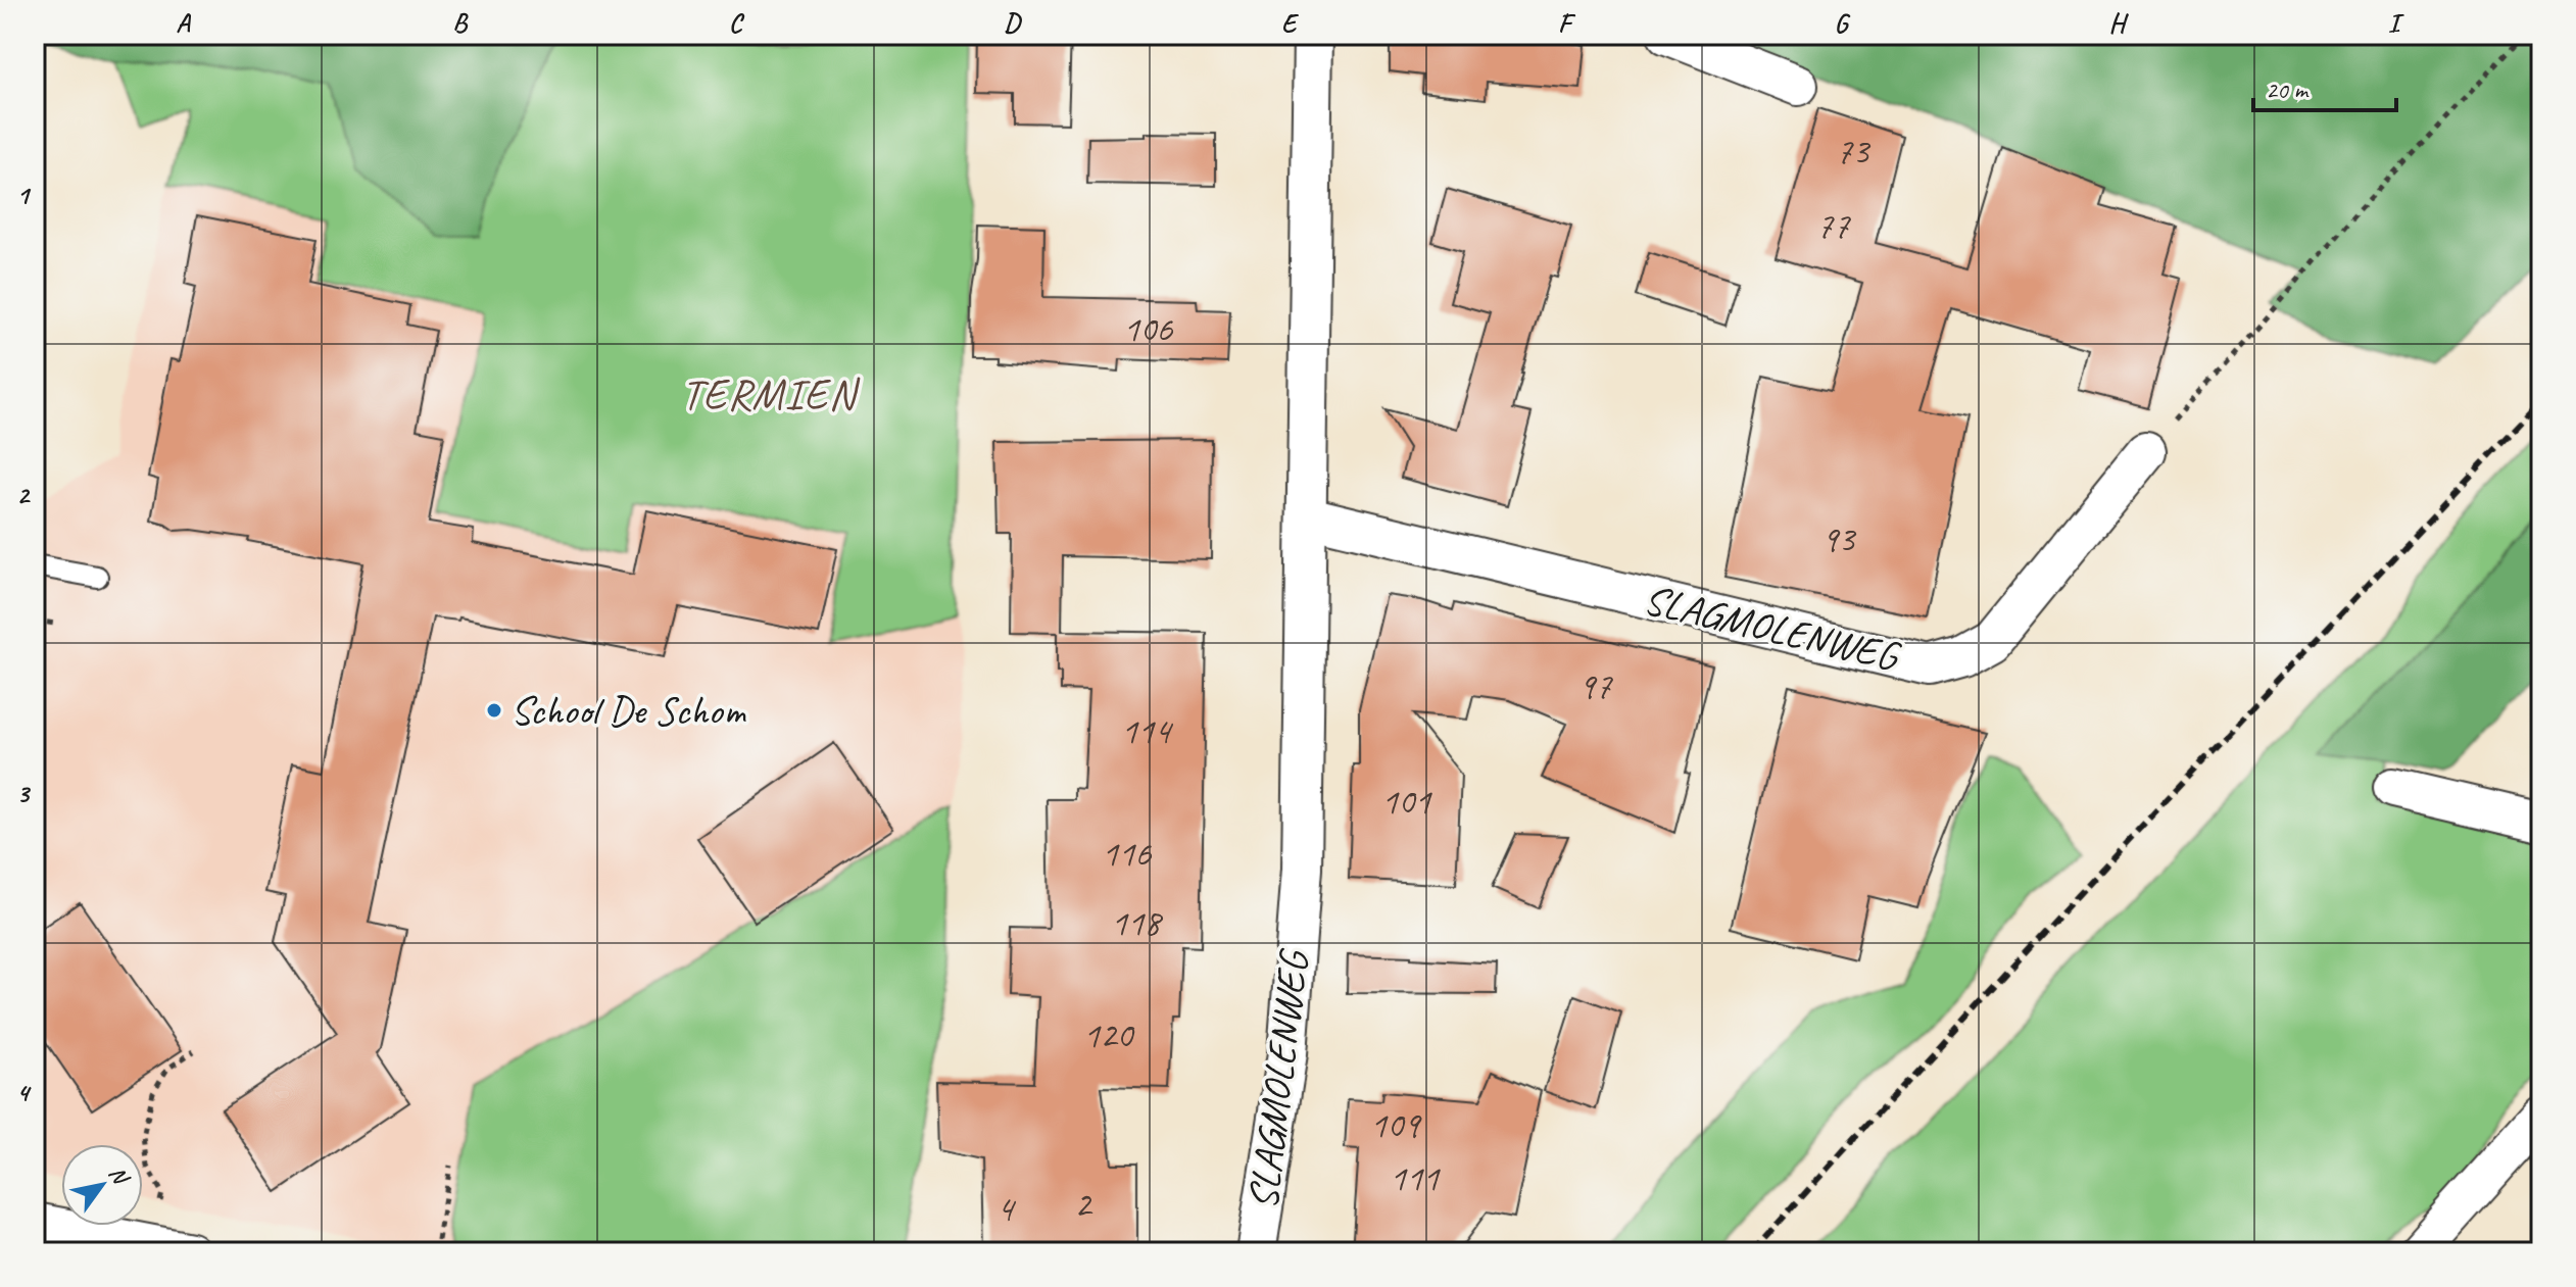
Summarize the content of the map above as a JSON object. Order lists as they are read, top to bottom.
{
  "streets": {
    "street": ["SLAGMOLENWEG"]
  },
  "districts": ["TERMIEN"],
  "places": ["School De Schom"],
  "house_numbers": [
    "73",
    "77",
    "106",
    "93",
    "97",
    "114",
    "101",
    "116",
    "118",
    "120",
    "109",
    "111",
    "2",
    "4"
  ],
  "scale_bar": "20 m",
  "north": "top right",
  "grid": {
    "columns": [
      "A",
      "B",
      "C",
      "D",
      "E",
      "F",
      "G",
      "H",
      "I"
    ],
    "rows": [
      "1",
      "2",
      "3",
      "4"
    ]
  }
}
